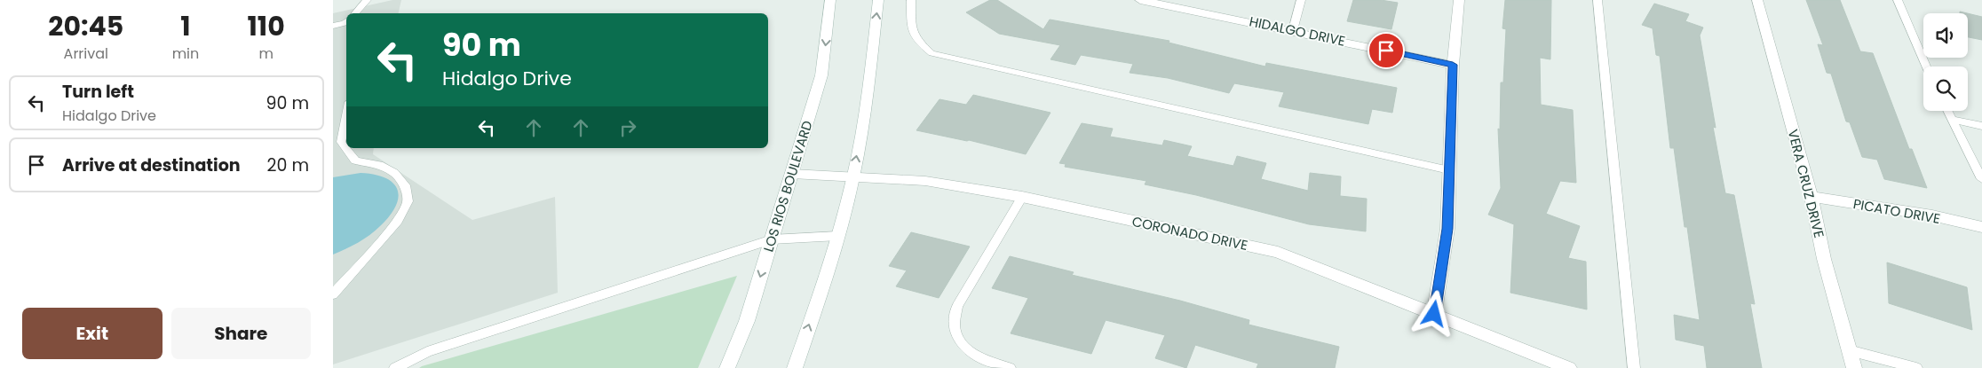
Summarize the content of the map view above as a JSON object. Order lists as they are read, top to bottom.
{
  "streets": {
    "street": [
      "HIDALGO DRIVE",
      "VERA CRUZ DRIVE",
      "LOS RIOS BOULEVARD",
      "PICATO DRIVE",
      "CORONADO DRIVE"
    ]
  },
  "crossings": [
    ["VERA CRUZ DRIVE", "PICATO DRIVE"],
    ["LOS RIOS BOULEVARD", "CORONADO DRIVE"]
  ],
  "page": {
    "eta": [
      "20:45",
      "Arrival",
      "1",
      "min",
      "110",
      "m"
    ],
    "turn": ["90 m", "Hidalgo Drive"],
    "list": [
      {
        "name": "Turn left",
        "note": "Hidalgo Drive",
        "value": "90 m"
      },
      {
        "name": "Arrive at destination",
        "value": "20 m"
      }
    ],
    "buttons": ["Exit", "Share"]
  }
}
